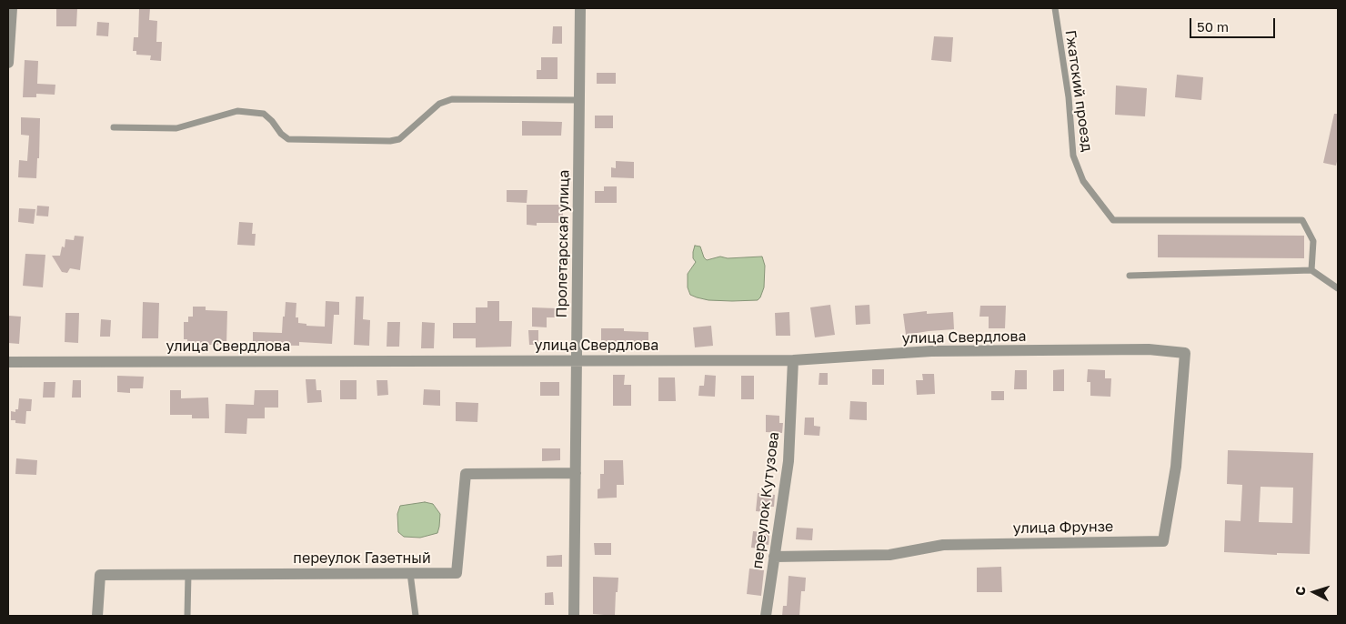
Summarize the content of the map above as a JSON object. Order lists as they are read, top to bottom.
{
  "streets": {
    "street": [
      "Пролетарская улица",
      "улица Свердлова",
      "переулок Кутузова",
      "улица Фрунзе",
      "переулок Газетный"
    ],
    "lane": ["Гжатский проезд"]
  },
  "crossings": [
    ["Пролетарская улица", "улица Свердлова"],
    ["Пролетарская улица", "переулок Газетный"],
    ["улица Свердлова", "переулок Кутузова"],
    ["улица Свердлова", "улица Фрунзе"],
    ["переулок Кутузова", "улица Фрунзе"]
  ],
  "scale_bar": "50 m",
  "north": "left"
}
